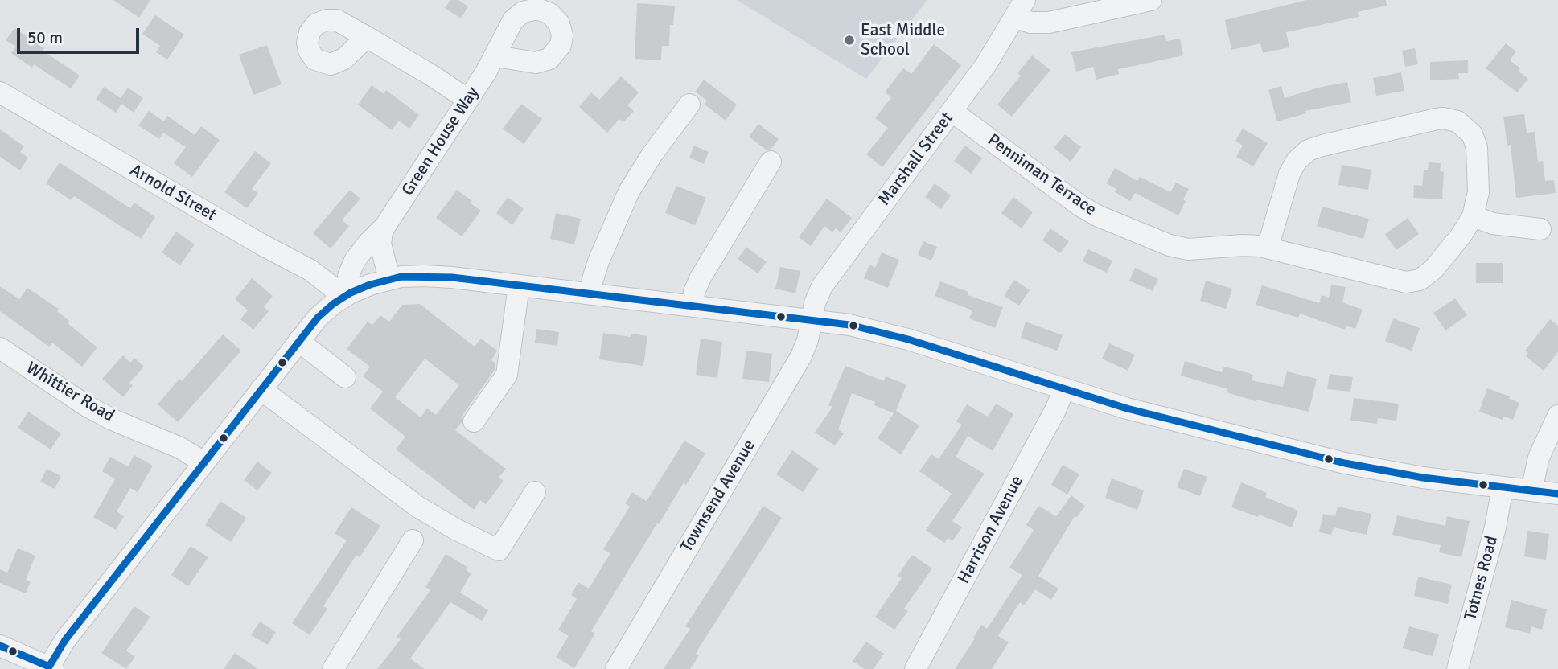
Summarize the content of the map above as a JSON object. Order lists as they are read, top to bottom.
{
  "streets": {
    "street": [
      "Green House Way",
      "Marshall Street",
      "Penniman Terrace",
      "Arnold Street",
      "Whittier Road",
      "Townsend Avenue",
      "Harrison Avenue",
      "Totnes Road"
    ]
  },
  "crossings": [
    ["Green House Way", "Arnold Street"],
    ["Marshall Street", "Penniman Terrace"],
    ["Marshall Street", "Townsend Avenue"]
  ],
  "places": ["East Middle School"],
  "scale_bar": "50 m"
}
